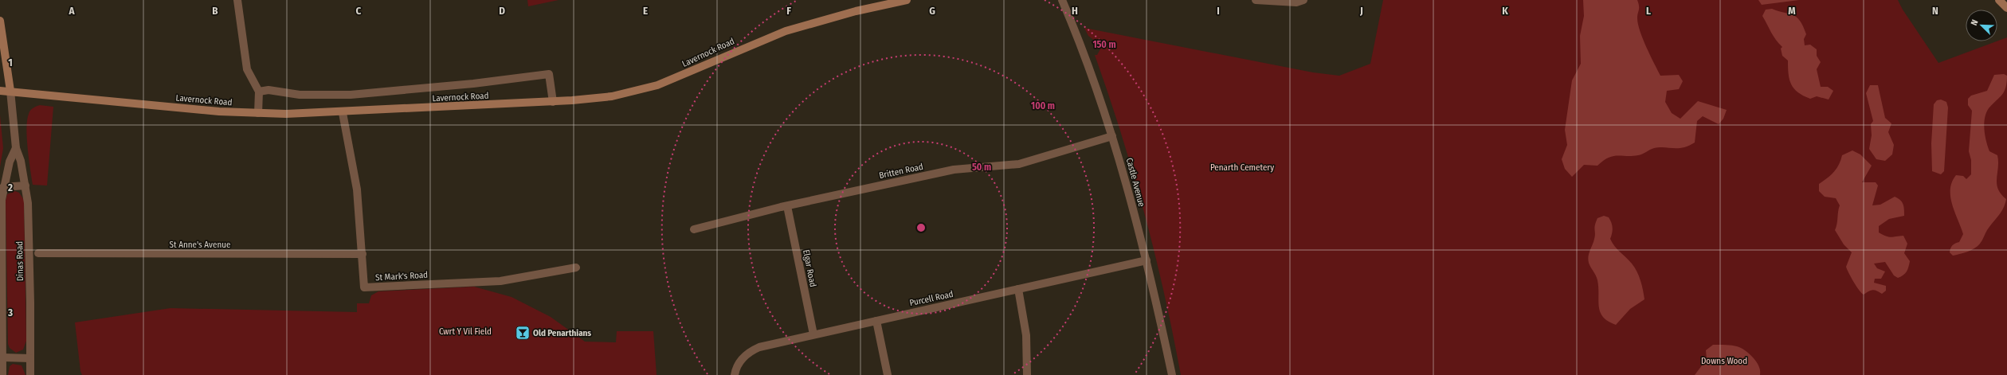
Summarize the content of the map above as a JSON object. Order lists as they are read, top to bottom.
{
  "streets": {
    "main road": ["Lavernock Road"],
    "street": [
      "Britten Road",
      "Castle Avenue",
      "St Anne's Avenue",
      "Dinas Road",
      "Elgar Road",
      "St Mark's Road",
      "Purcell Road"
    ]
  },
  "crossings": [
    ["Lavernock Road", "Dinas Road"],
    ["Lavernock Road", "St Mark's Road"],
    ["Britten Road", "Castle Avenue"],
    ["Britten Road", "Elgar Road"],
    ["Castle Avenue", "Purcell Road"],
    ["St Anne's Avenue", "St Mark's Road"],
    ["Elgar Road", "Purcell Road"]
  ],
  "parks": ["Penarth Cemetery", "Cwrt Y Vil Field", "Downs Wood"],
  "places": {
    "bar": ["Old Penarthians"]
  },
  "north": "top left",
  "grid": {
    "columns": [
      "A",
      "B",
      "C",
      "D",
      "E",
      "F",
      "G",
      "H",
      "I",
      "J",
      "K",
      "L",
      "M",
      "N"
    ],
    "rows": ["1", "2", "3"]
  },
  "rings": ["150 m", "100 m", "50 m"]
}
